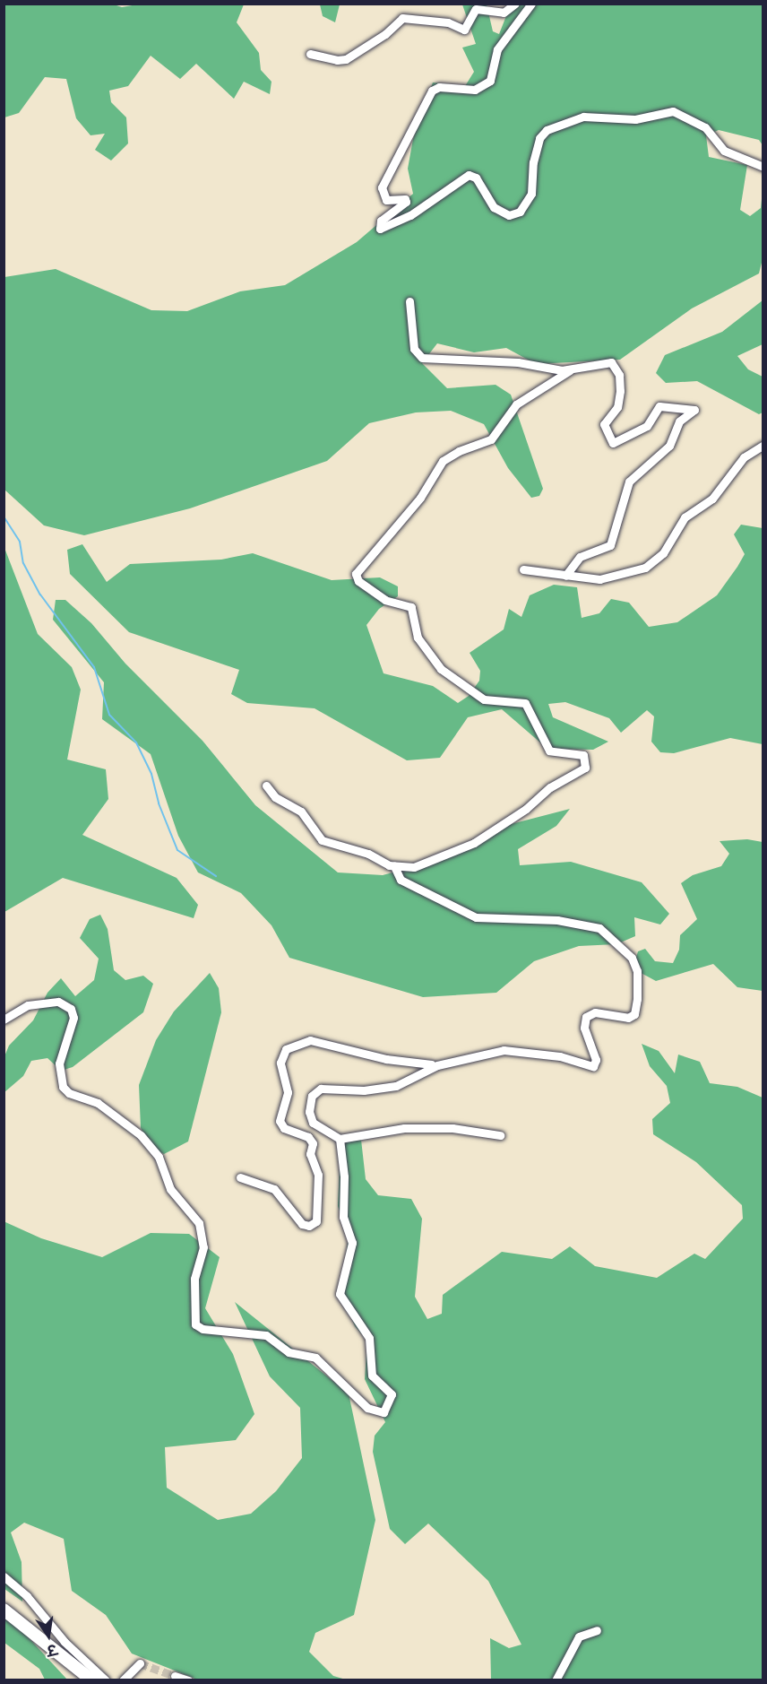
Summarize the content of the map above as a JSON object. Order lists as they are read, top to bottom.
{
  "north": "bottom"
}
